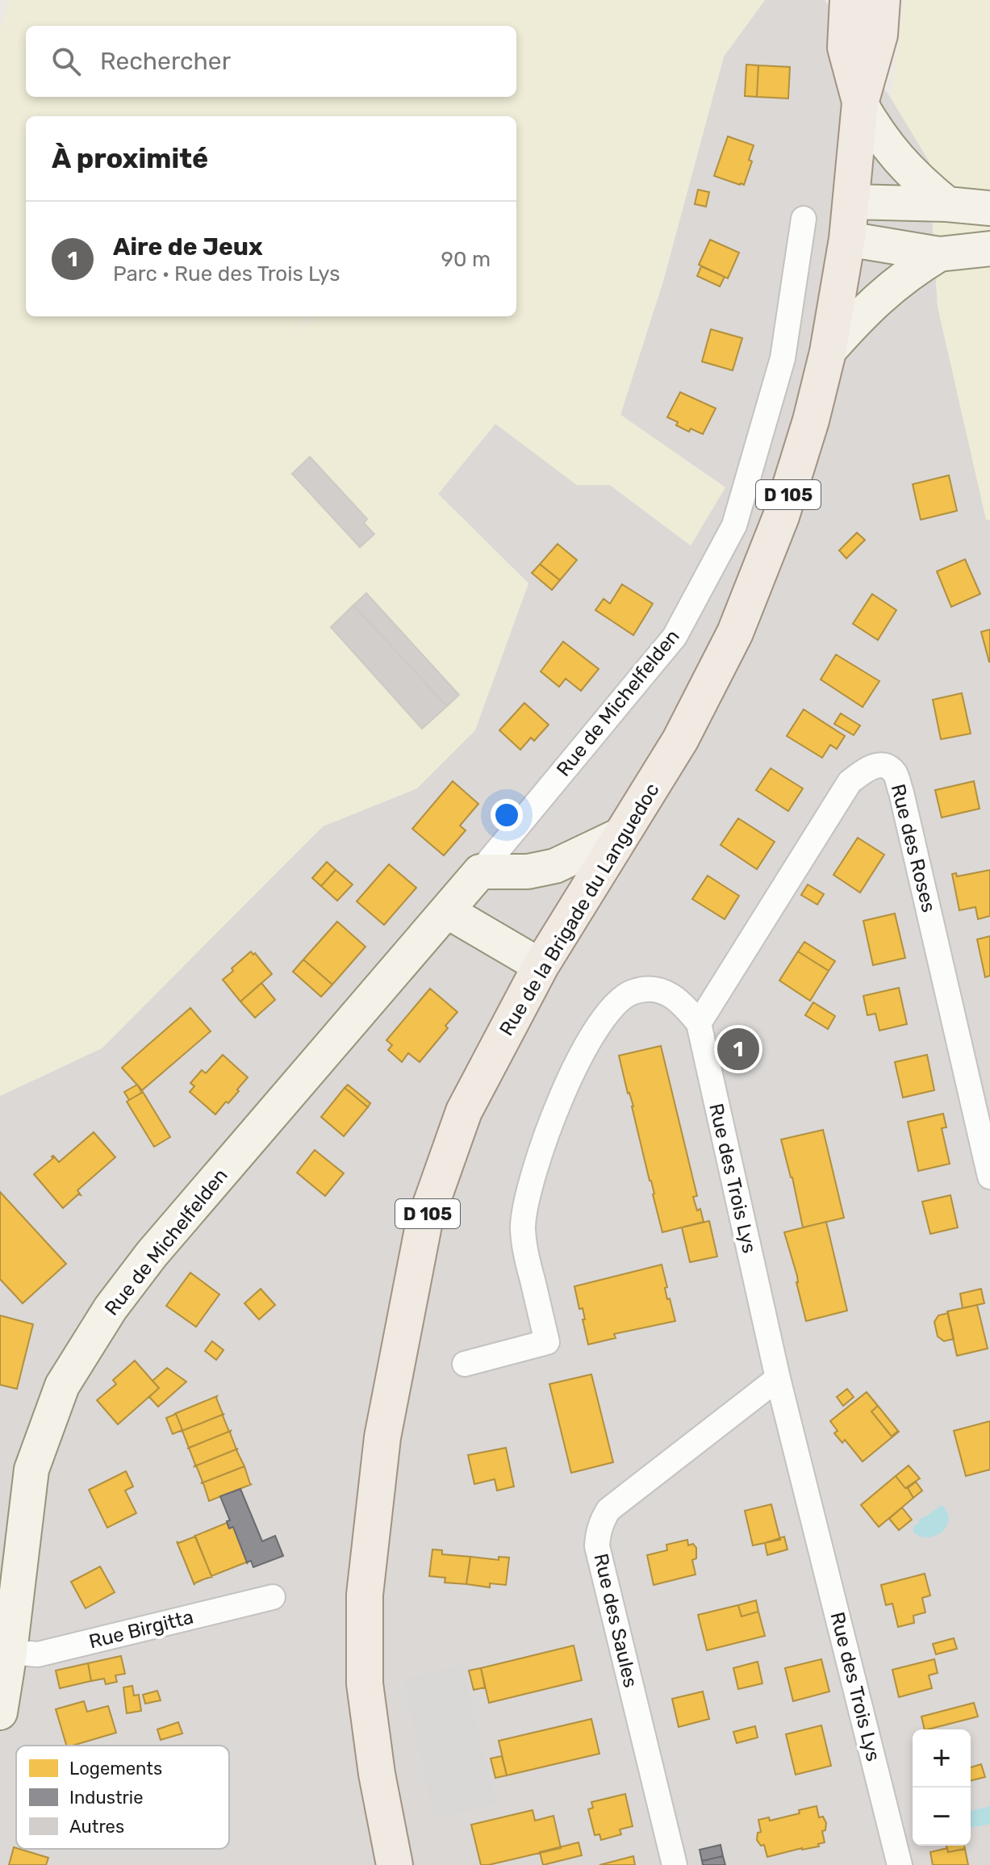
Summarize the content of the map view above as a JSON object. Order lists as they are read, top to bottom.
{
  "streets": {
    "main road": ["D 105", "Rue de la Brigade du Languedoc"],
    "street": [
      "Rue de Michelfelden",
      "Rue des Roses",
      "Rue des Trois Lys",
      "Rue des Saules",
      "Rue Birgitta"
    ]
  },
  "crossings": [
    ["D 105", "Rue de la Brigade du Languedoc"],
    ["Rue de Michelfelden", "Rue Birgitta"],
    ["Rue des Roses", "Rue des Trois Lys"],
    ["Rue des Trois Lys", "Rue des Saules"]
  ],
  "legend": ["Logements", "Industrie", "Autres"],
  "page": {
    "search": "Rechercher",
    "heading": "À proximité",
    "list": [
      {
        "mark": "1",
        "name": "Aire de Jeux",
        "note": "Parc · Rue des Trois Lys",
        "value": "90 m"
      }
    ],
    "pins": "1",
    "map_buttons": ["+", "−"]
  }
}
